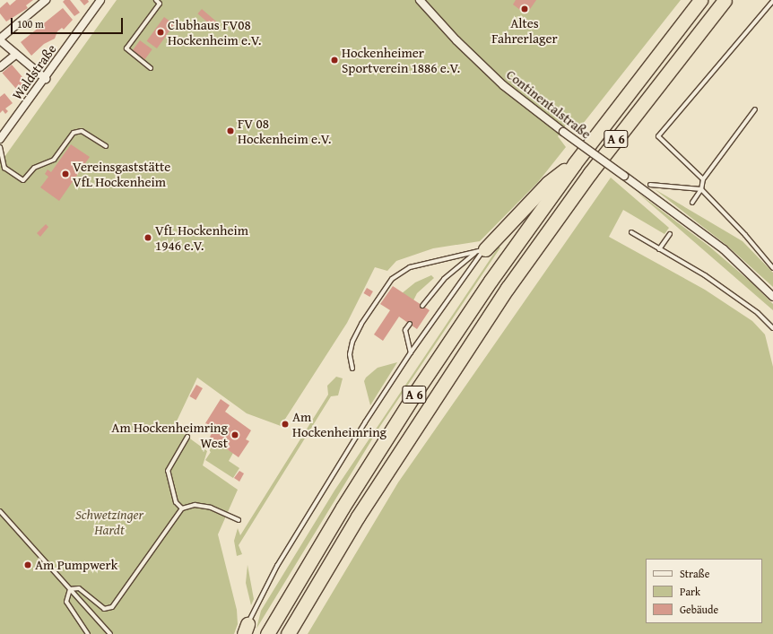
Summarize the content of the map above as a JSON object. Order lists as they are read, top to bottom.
{
  "streets": {
    "highway": ["A 6"],
    "street": ["Waldstraße", "Continentalstraße"]
  },
  "parks": ["Schwetzinger Hardt"],
  "places": [
    "Altes Fahrerlager",
    "Clubhaus FV08 Hockenheim e.V.",
    "Hockenheimer Sportverein 1886 e.V.",
    "FV 08 Hockenheim e.V.",
    "Vereinsgaststätte VfL Hockenheim",
    "VfL Hockenheim 1946 e.V.",
    "Am Hockenheimring",
    "Am Hockenheimring West",
    "Am Pumpwerk"
  ],
  "legend": ["Straße", "Park", "Gebäude"],
  "scale_bar": "100 m"
}
